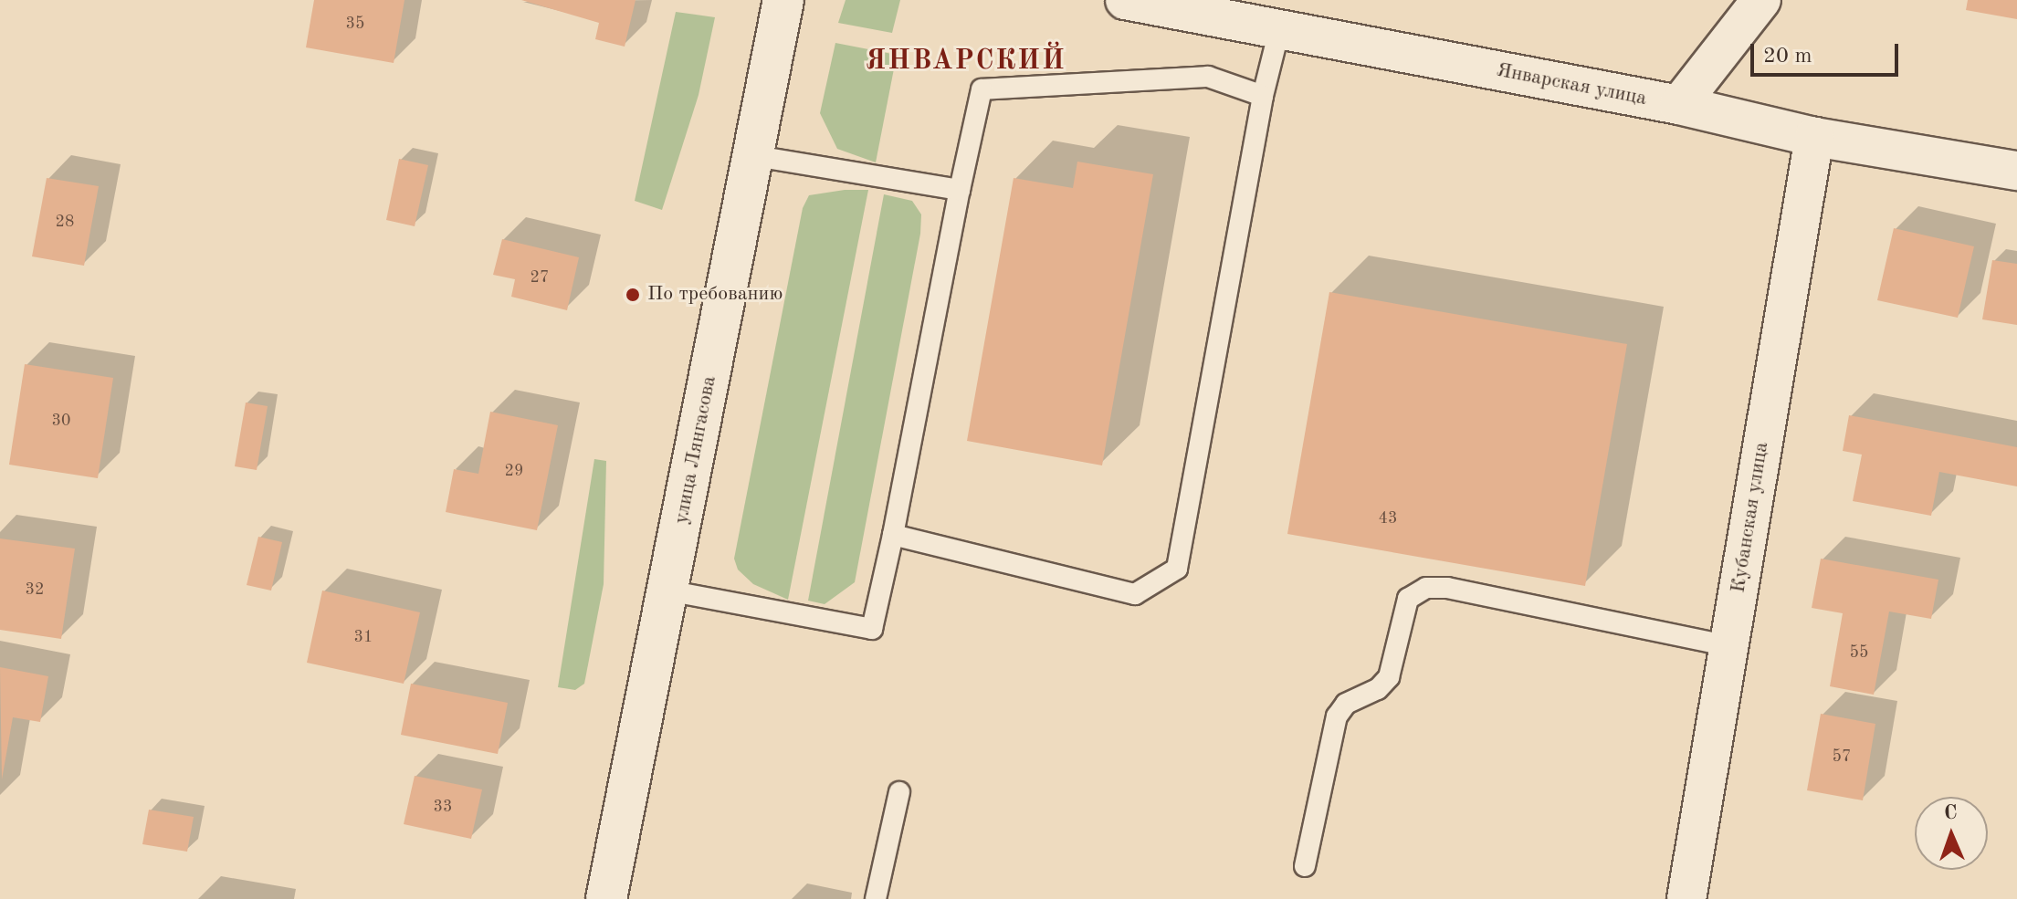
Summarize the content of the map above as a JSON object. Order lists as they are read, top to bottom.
{
  "streets": {
    "main road": ["улица Лянгасова"],
    "street": ["Январская улица", "Кубанская улица"]
  },
  "crossings": [
    ["Январская улица", "Кубанская улица"]
  ],
  "districts": ["ЯНВАРСКИЙ"],
  "places": ["По требованию"],
  "house_numbers": [
    "35",
    "28",
    "27",
    "30",
    "29",
    "43",
    "32",
    "31",
    "55",
    "57",
    "33"
  ],
  "scale_bar": "20 m",
  "north": "top"
}
